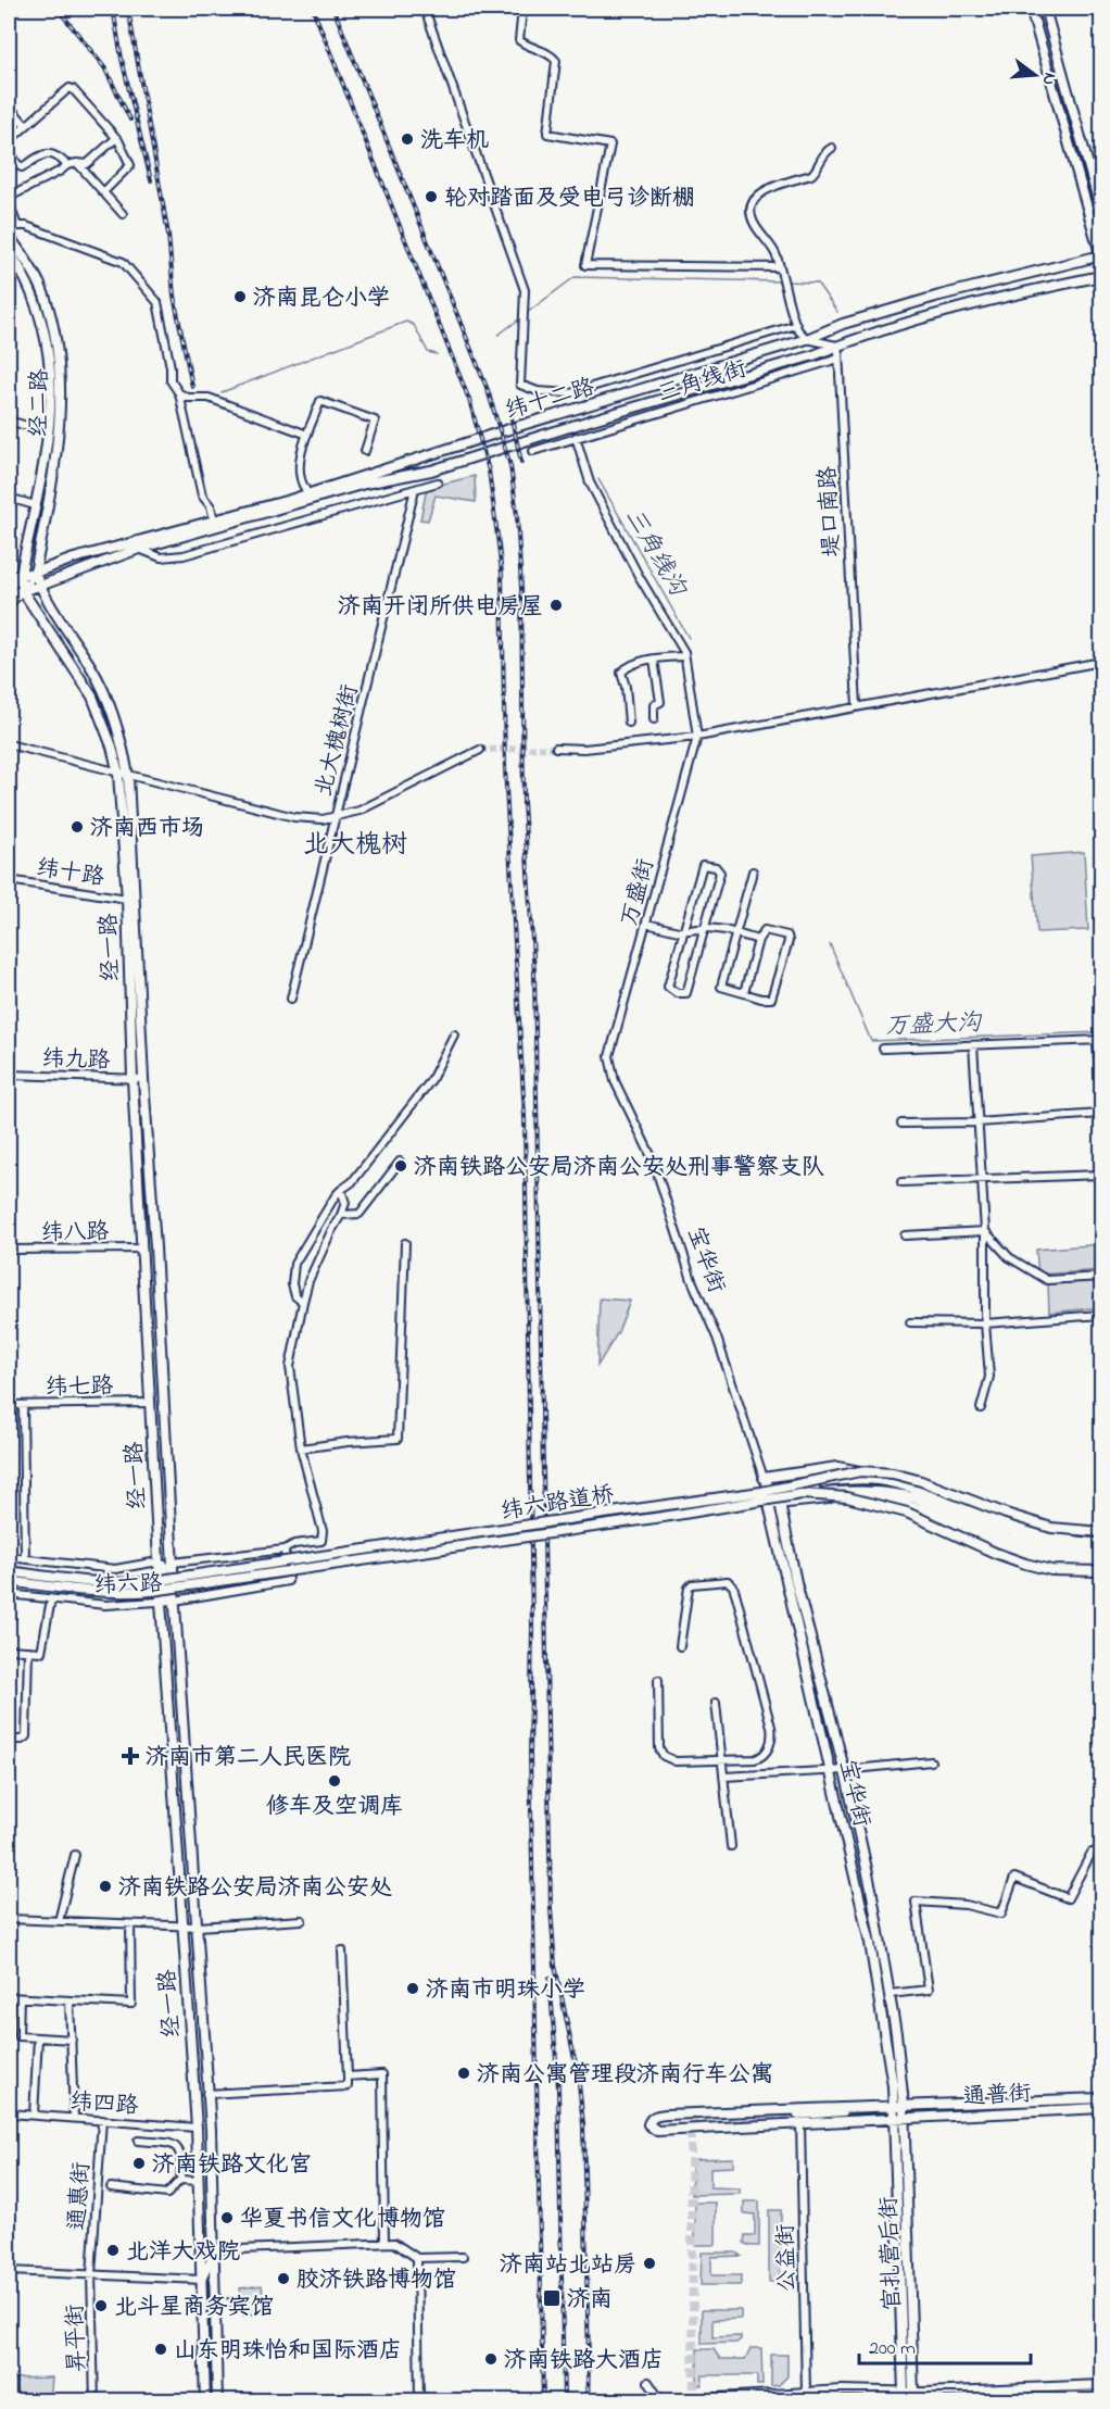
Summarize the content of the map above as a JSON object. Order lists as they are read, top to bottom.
{
  "streets": {
    "main road": [
      "纬十二路",
      "经二路",
      "经一路",
      "宝华街",
      "纬六路道桥",
      "通普街",
      "官扎营后街"
    ],
    "street": [
      "三角线街",
      "堤口南路",
      "北大槐树街",
      "纬十路",
      "万盛街",
      "纬九路",
      "纬八路",
      "纬七路",
      "纬六路",
      "纬四路",
      "通惠街",
      "公益街",
      "昇平街"
    ]
  },
  "crossings": [
    ["三角线街", "堤口南路"],
    ["纬十二路", "经二路"],
    ["纬十二路", "堤口南路"],
    ["纬十二路", "经一路"],
    ["经二路", "经一路"],
    ["纬十路", "经一路"],
    ["万盛街", "宝华街"],
    ["经一路", "纬九路"],
    ["经一路", "纬八路"],
    ["经一路", "纬七路"],
    ["经一路", "纬六路"],
    ["经一路", "纬四路"],
    ["宝华街", "通普街"],
    ["宝华街", "官扎营后街"],
    ["通普街", "官扎营后街"],
    ["通普街", "公益街"],
    ["纬四路", "通惠街"],
    ["通惠街", "昇平街"]
  ],
  "districts": ["北大槐树"],
  "water": ["三角线沟", "万盛大沟"],
  "places": {
    "other": [
      "洗车机",
      "轮对踏面及受电弓诊断棚",
      "济南昆仑小学",
      "济南开闭所供电房屋",
      "济南西市场",
      "济南铁路公安局济南公安处刑事警察支队",
      "修车及空调库",
      "济南铁路公安局济南公安处",
      "济南市明珠小学",
      "济南公寓管理段济南行车公寓",
      "济南铁路文化宫",
      "华夏书信文化博物馆",
      "北洋大戏院",
      "济南站北站房",
      "胶济铁路博物馆",
      "北斗星商务宾馆",
      "山东明珠怡和国际酒店",
      "济南铁路大酒店"
    ],
    "health": ["济南市第二人民医院"],
    "transit": ["济南"]
  },
  "scale_bar": "200 m",
  "north": "right"
}
